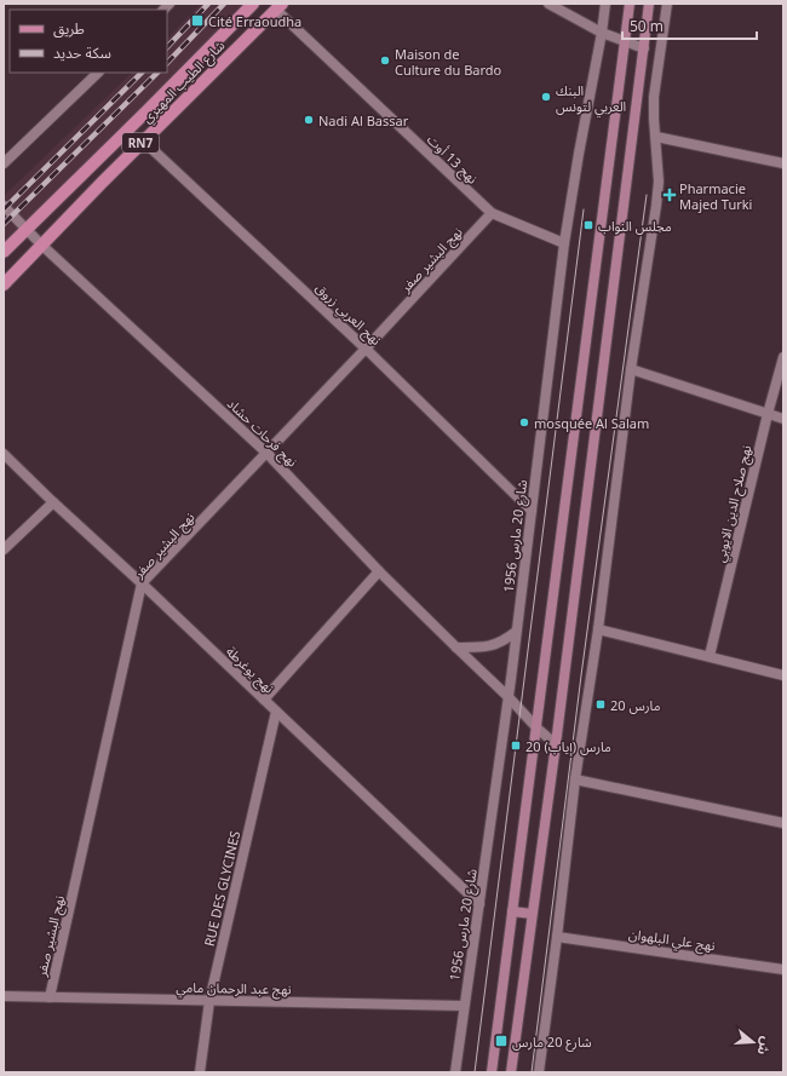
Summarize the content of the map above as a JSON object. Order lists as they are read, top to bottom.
{
  "streets": {
    "main road": ["شارع الطيب المهيري", "RN7"],
    "street": [
      "نهج 13 أوت",
      "نهج البشير صفر",
      "نهج العربي زروق",
      "نهج فرحات حشاد",
      "نهج صلاح الدين الايوبي",
      "شارع 20 مارس 1956",
      "نهج يوغرطة",
      "RUE DES GLYCINES",
      "نهج علي البلهوان",
      "نهج عبد الرحمان مامي"
    ]
  },
  "crossings": [
    ["شارع الطيب المهيري", "نهج 13 أوت"],
    ["شارع الطيب المهيري", "نهج العربي زروق"],
    ["شارع الطيب المهيري", "نهج فرحات حشاد"],
    ["نهج 13 أوت", "نهج البشير صفر"],
    ["نهج 13 أوت", "شارع 20 مارس 1956"],
    ["نهج البشير صفر", "نهج العربي زروق"],
    ["نهج البشير صفر", "نهج فرحات حشاد"],
    ["نهج البشير صفر", "نهج يوغرطة"],
    ["نهج البشير صفر", "نهج عبد الرحمان مامي"],
    ["نهج العربي زروق", "شارع 20 مارس 1956"],
    ["نهج فرحات حشاد", "شارع 20 مارس 1956"],
    ["شارع 20 مارس 1956", "نهج يوغرطة"],
    ["شارع 20 مارس 1956", "نهج عبد الرحمان مامي"],
    ["نهج يوغرطة", "RUE DES GLYCINES"],
    ["RUE DES GLYCINES", "نهج عبد الرحمان مامي"]
  ],
  "places": {
    "transit": [
      "Cité Erraoudha",
      "مجلس النواب",
      "20 مارس",
      "20 مارس (إياب)",
      "شارع 20 مارس"
    ],
    "other": [
      "Maison de Culture du Bardo",
      "البنك العربي لتونس",
      "Nadi Al Bassar",
      "mosquée Al Salam"
    ],
    "health": ["Pharmacie Majed Turki"]
  },
  "legend": ["طريق", "سكة حديد"],
  "scale_bar": "50 m",
  "north": "right"
}
